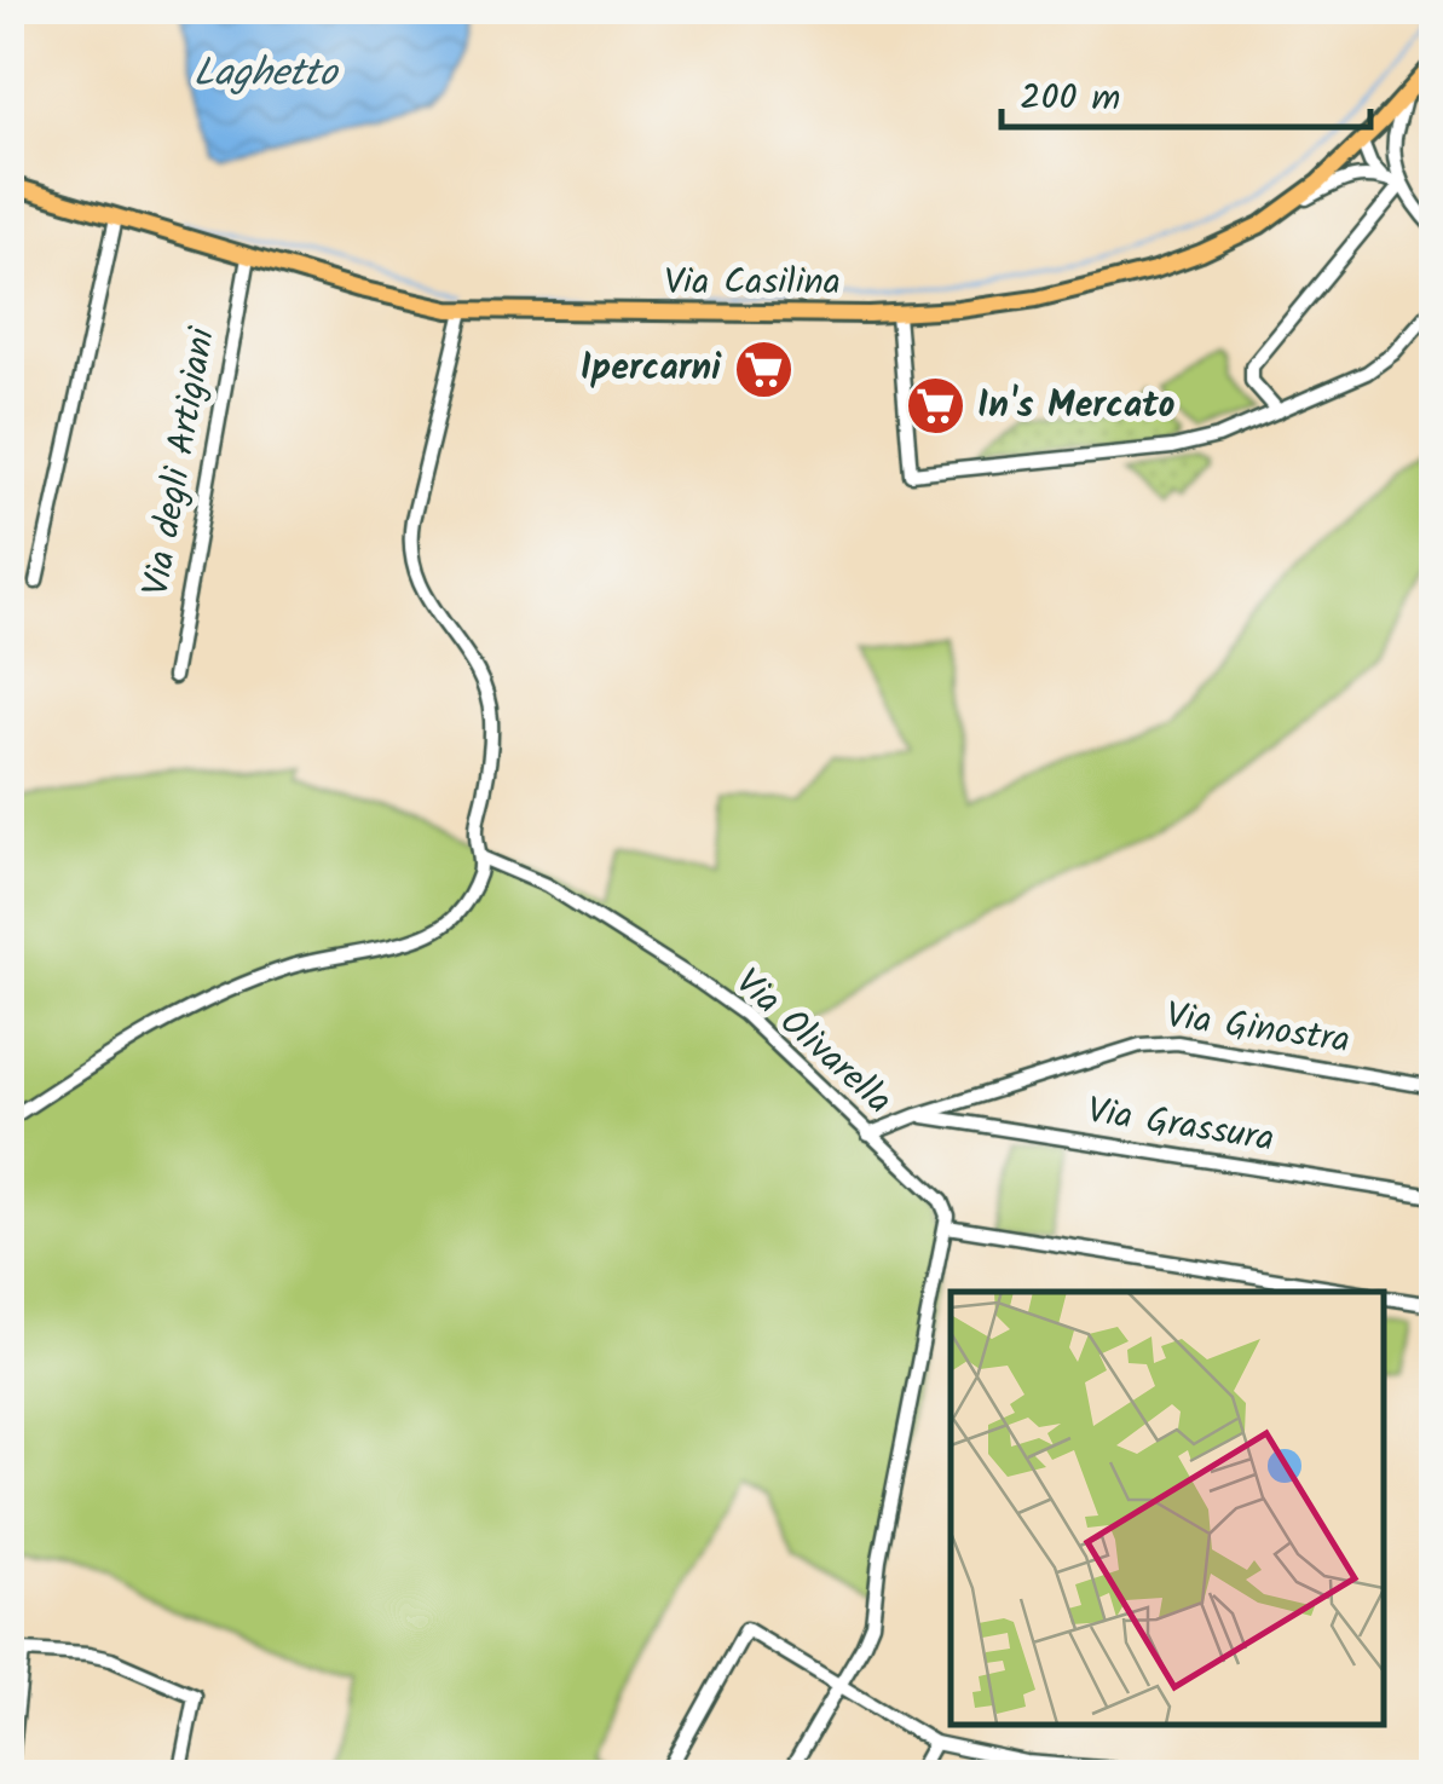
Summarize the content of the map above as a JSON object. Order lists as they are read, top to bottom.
{
  "streets": {
    "main road": ["Via Casilina"],
    "street": [
      "Via degli Artigiani",
      "Via Ginostra",
      "Via Olivarella",
      "Via Grassura"
    ]
  },
  "crossings": [
    ["Via Casilina", "Via degli Artigiani"],
    ["Via Ginostra", "Via Olivarella"],
    ["Via Ginostra", "Via Grassura"]
  ],
  "water": ["Laghetto"],
  "places": {
    "supermarket": ["Ipercarni", "In's Mercato"]
  },
  "scale_bar": "200 m"
}
